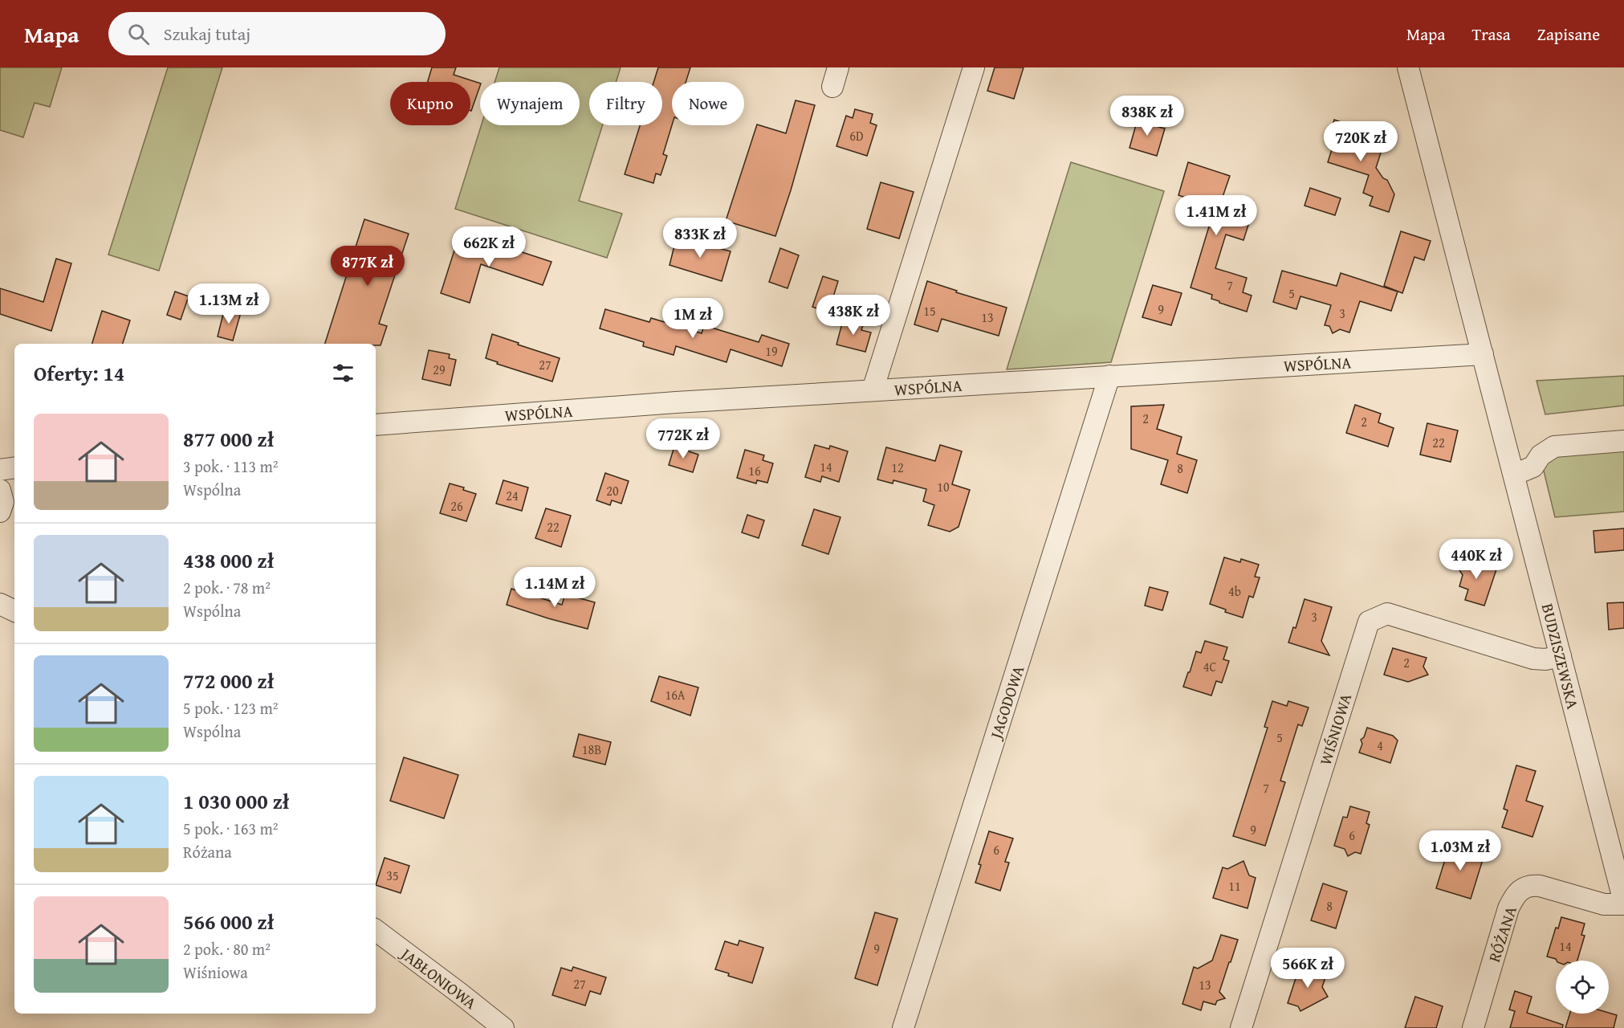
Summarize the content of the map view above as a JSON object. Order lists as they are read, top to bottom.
{
  "streets": {
    "street": [
      "WSPÓLNA",
      "BUDZISZEWSKA",
      "JAGODOWA",
      "WIŚNIOWA",
      "RÓŻANA",
      "JABŁONIOWA"
    ]
  },
  "crossings": [
    ["WSPÓLNA", "BUDZISZEWSKA"],
    ["WSPÓLNA", "JAGODOWA"],
    ["BUDZISZEWSKA", "WIŚNIOWA"],
    ["BUDZISZEWSKA", "RÓŻANA"]
  ],
  "house_numbers": [
    "6D",
    "7",
    "5",
    "9",
    "15",
    "3",
    "13",
    "19",
    "27",
    "29",
    "2",
    "2",
    "22",
    "14",
    "12",
    "8",
    "16",
    "10",
    "20",
    "24",
    "26",
    "22",
    "4b",
    "3",
    "2",
    "4C",
    "16A",
    "5",
    "4",
    "18B",
    "7",
    "9",
    "6",
    "6",
    "35",
    "11",
    "8",
    "14",
    "9",
    "27",
    "13"
  ],
  "page": {
    "header": "Mapa",
    "search": "Szukaj tutaj",
    "nav": ["Mapa", "Trasa", "Zapisane"],
    "chip": [
      "Kupno",
      "Wynajem",
      "Filtry",
      "Nowe"
    ],
    "price": [
      "838K zł",
      "720K zł",
      "1.41M zł",
      "833K zł",
      "662K zł",
      "877K zł",
      "1.13M zł",
      "438K zł",
      "1M zł",
      "772K zł",
      "440K zł",
      "1.14M zł",
      "1.03M zł",
      "566K zł"
    ],
    "heading": "Oferty: 14",
    "list": [
      {
        "name": "877 000 zł",
        "note": "3 pok. · 113 m² · Wspólna"
      },
      {
        "name": "438 000 zł",
        "note": "2 pok. · 78 m² · Wspólna"
      },
      {
        "name": "772 000 zł",
        "note": "5 pok. · 123 m² · Wspólna"
      },
      {
        "name": "1 030 000 zł",
        "note": "5 pok. · 163 m² · Różana"
      },
      {
        "name": "566 000 zł",
        "note": "2 pok. · 80 m² · Wiśniowa"
      }
    ]
  }
}
